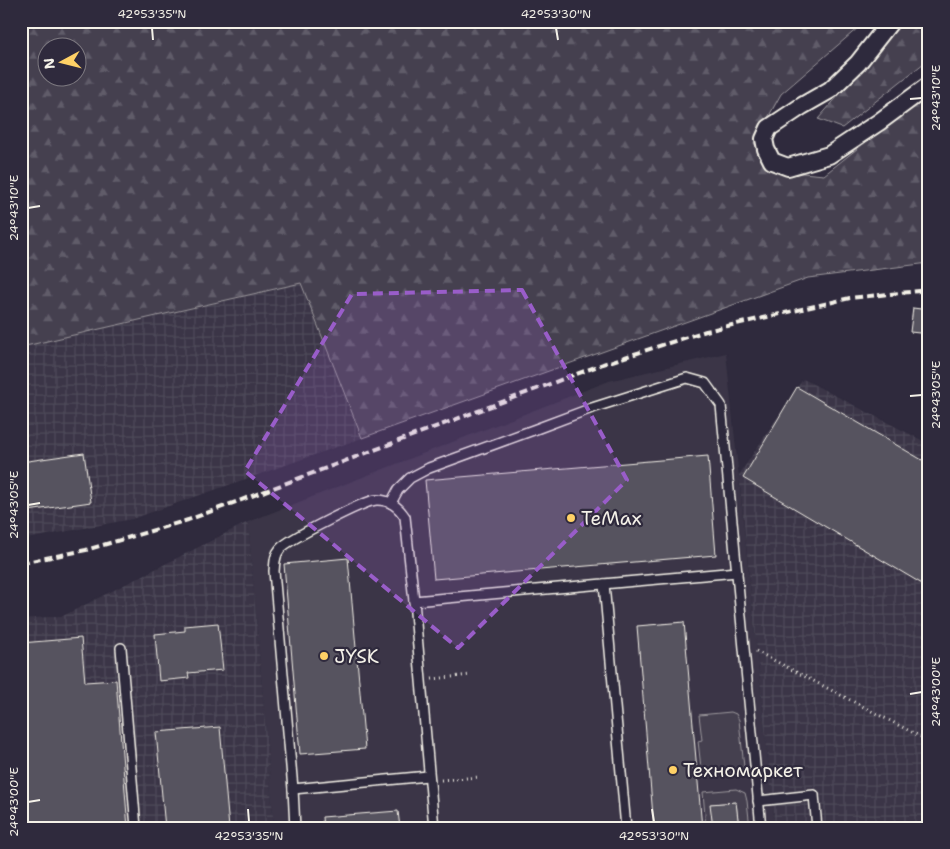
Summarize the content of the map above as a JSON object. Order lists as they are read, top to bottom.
{
  "places": ["ТеМах", "JYSK", "Техномаркет"],
  "north": "left",
  "coordinates": [
    "42°53'35\"N",
    "42°53'30\"N",
    "24°43'10\"E",
    "24°43'05\"E",
    "24°43'00\"E"
  ]
}
